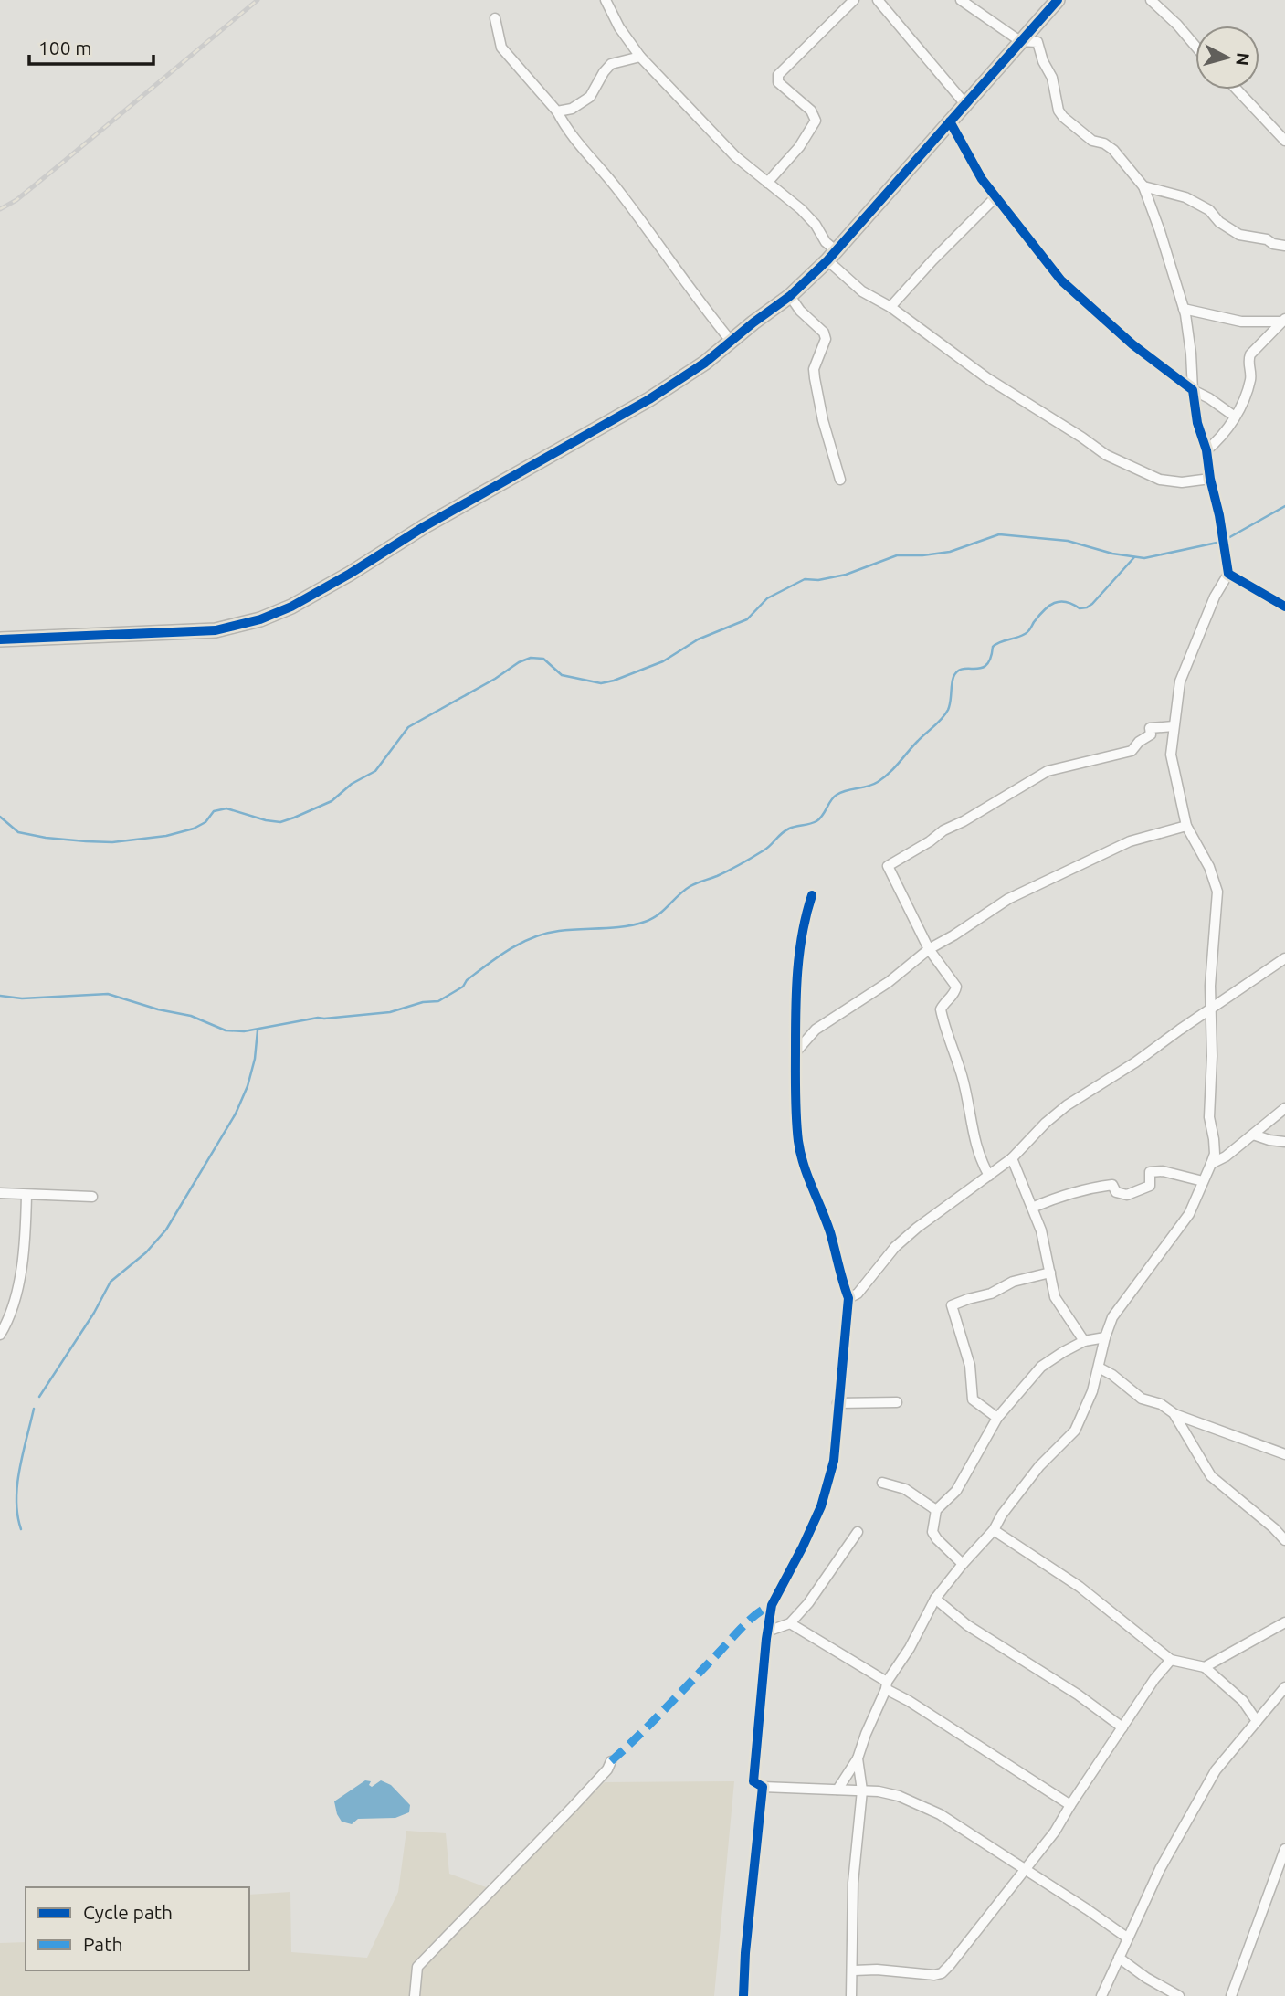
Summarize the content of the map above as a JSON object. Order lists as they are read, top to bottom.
{
  "legend": ["Cycle path", "Path"],
  "scale_bar": "100 m",
  "north": "right"
}
